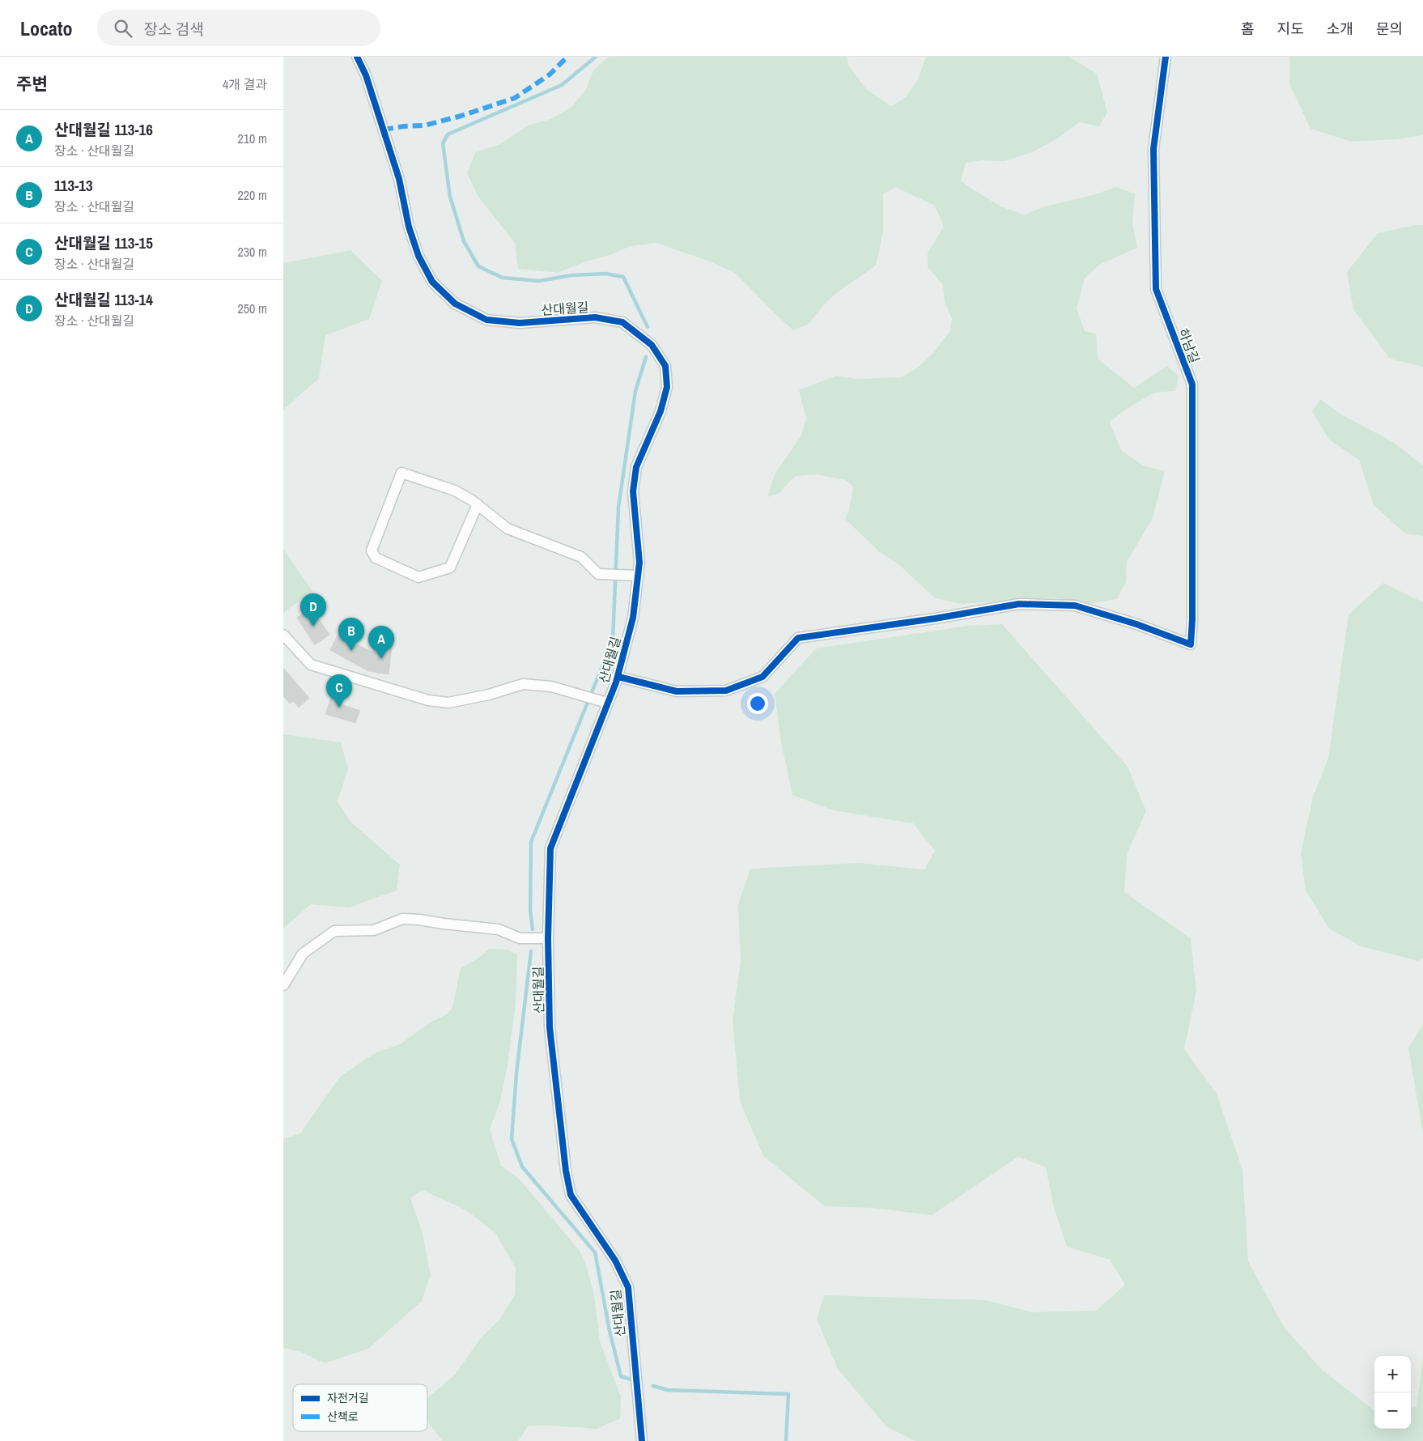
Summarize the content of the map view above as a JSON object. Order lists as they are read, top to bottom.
{
  "streets": {
    "street": ["산대월길", "하남길"]
  },
  "crossings": [
    ["산대월길", "하남길"]
  ],
  "legend": ["자전거길", "산책로"],
  "page": {
    "header": "Locato",
    "search": "장소 검색",
    "nav": [
      "홈",
      "지도",
      "소개",
      "문의"
    ],
    "heading": ["주변", "4개 결과"],
    "list": [
      {
        "mark": "A",
        "name": "산대월길 113-16",
        "note": "장소 · 산대월길",
        "value": "210 m"
      },
      {
        "mark": "B",
        "name": "113-13",
        "note": "장소 · 산대월길",
        "value": "220 m"
      },
      {
        "mark": "C",
        "name": "산대월길 113-15",
        "note": "장소 · 산대월길",
        "value": "230 m"
      },
      {
        "mark": "D",
        "name": "산대월길 113-14",
        "note": "장소 · 산대월길",
        "value": "250 m"
      }
    ],
    "pins": [
      "D",
      "B",
      "A",
      "C"
    ],
    "map_buttons": ["+", "−"]
  }
}
